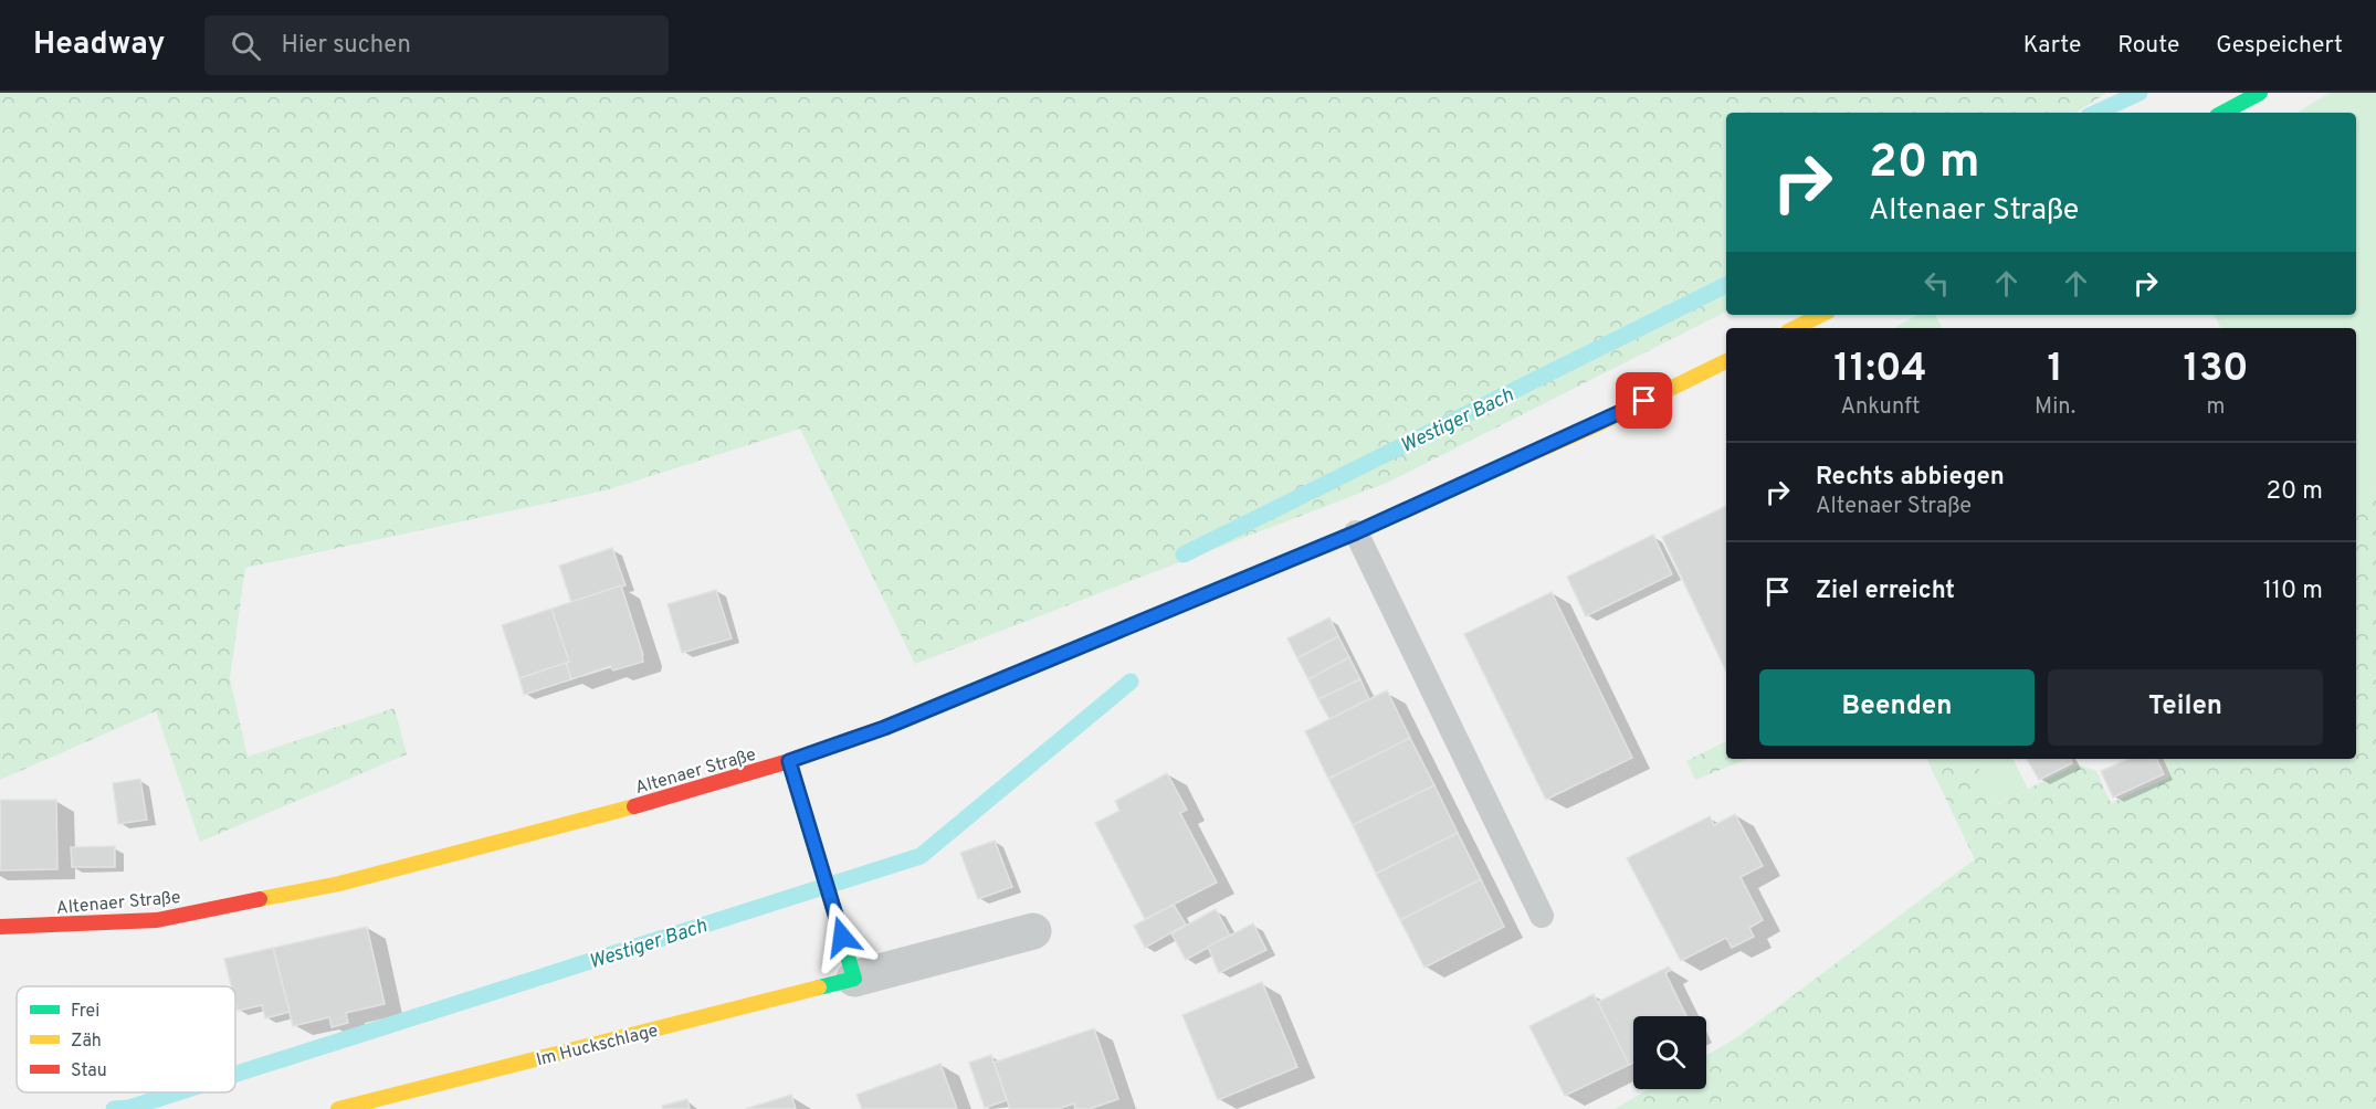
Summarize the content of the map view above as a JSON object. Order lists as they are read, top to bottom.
{
  "streets": {
    "main road": ["Altenaer Straße", "Im Huckschlage"]
  },
  "water": ["Westiger Bach"],
  "legend": ["Frei", "Zäh", "Stau"],
  "page": {
    "header": "Headway",
    "search": "Hier suchen",
    "nav": ["Karte", "Route", "Gespeichert"],
    "turn": ["20 m", "Altenaer Straße"],
    "eta": [
      "11:04",
      "Ankunft",
      "1",
      "Min.",
      "130",
      "m"
    ],
    "list": [
      {
        "name": "Rechts abbiegen",
        "note": "Altenaer Straße",
        "value": "20 m"
      },
      {
        "name": "Ziel erreicht",
        "value": "110 m"
      }
    ],
    "buttons": ["Beenden", "Teilen"]
  }
}
